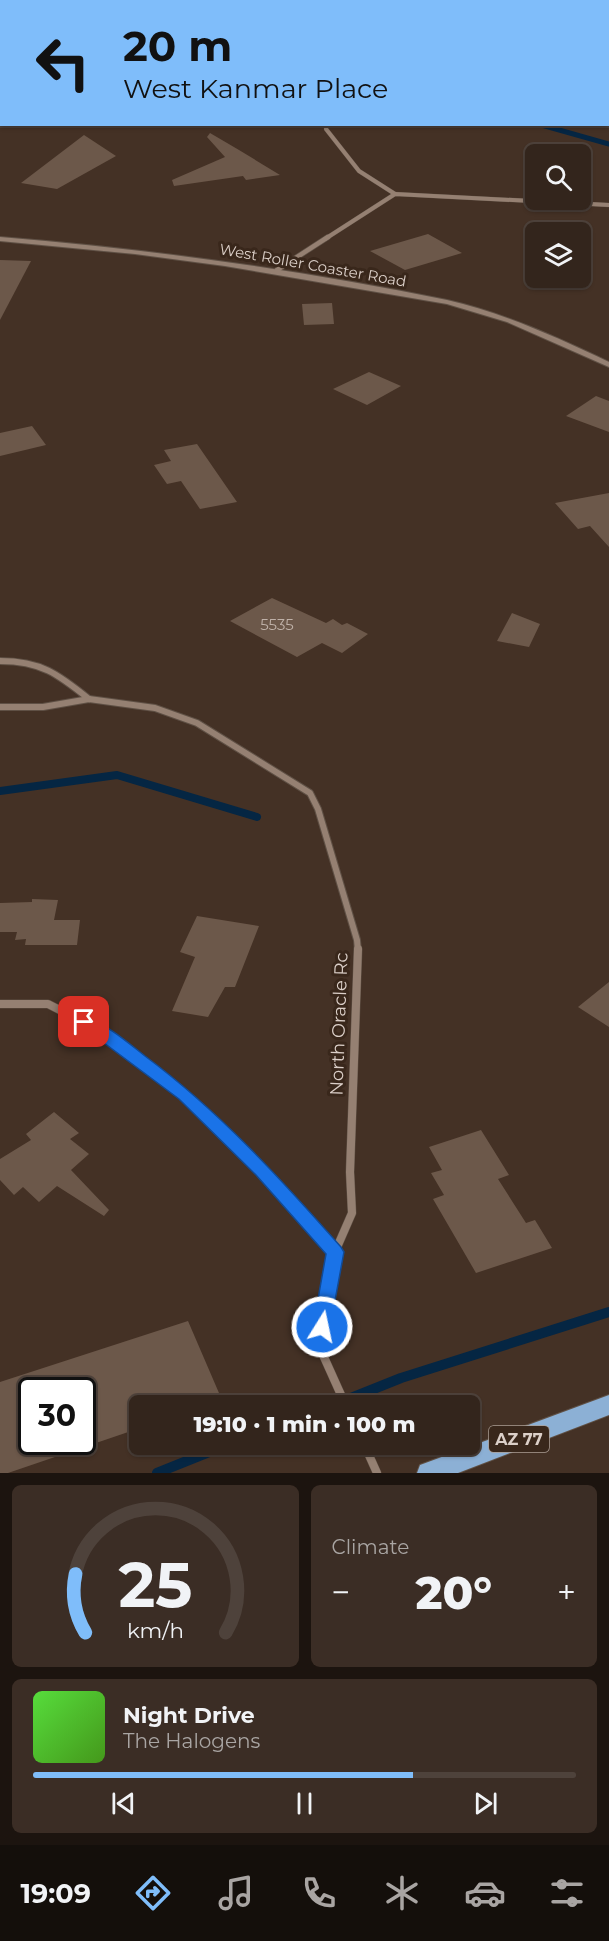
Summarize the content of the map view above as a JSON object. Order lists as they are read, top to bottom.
{
  "streets": {
    "highway": ["AZ 77"],
    "street": ["West Roller Coaster Road", "North Oracle Rc"]
  },
  "house_numbers": ["5535"],
  "page": {
    "turn": ["20 m", "West Kanmar Place"],
    "limit": "30",
    "trip": "19:10 · 1 min · 100 m",
    "tile": "Climate",
    "heat": ["−", "20°", "+"],
    "song": ["Night Drive", "The Halogens"],
    "tabs": "19:09",
    "gauge": ["25", "km/h"]
  }
}
